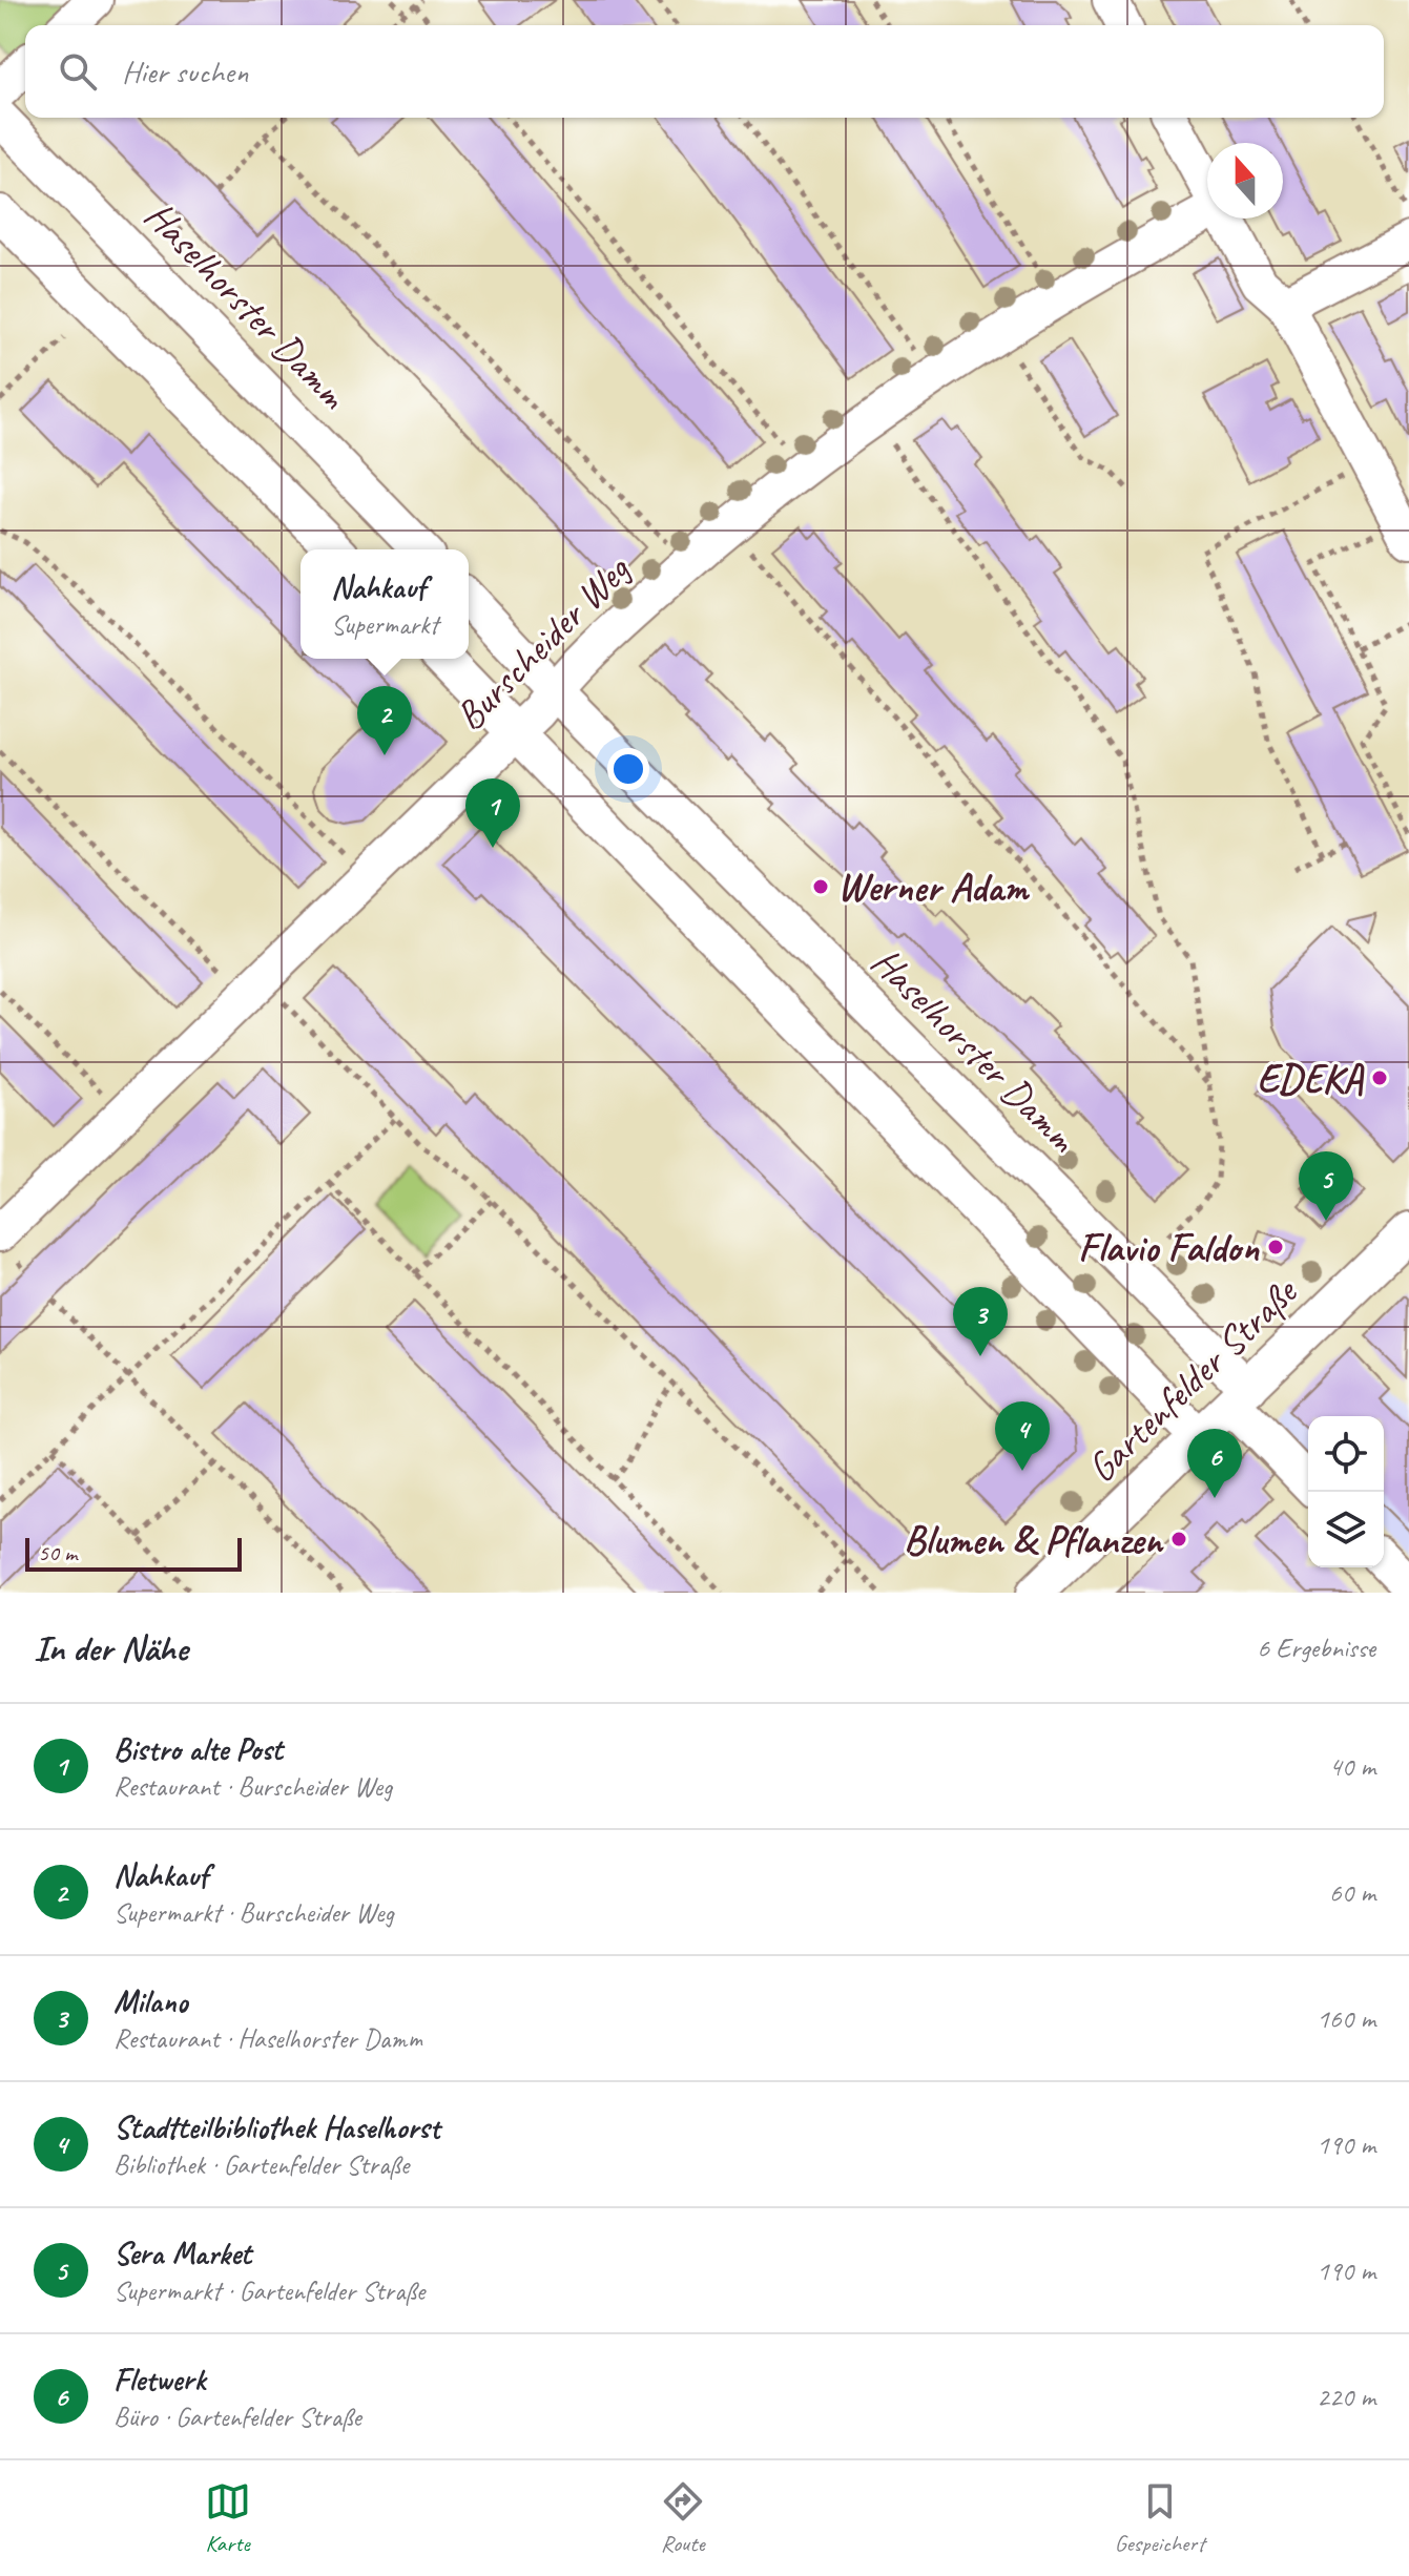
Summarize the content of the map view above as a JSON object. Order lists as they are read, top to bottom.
{
  "streets": {
    "street": ["Haselhorster Damm", "Burscheider Weg", "Gartenfelder Straße"]
  },
  "crossings": [
    ["Haselhorster Damm", "Burscheider Weg"],
    ["Haselhorster Damm", "Gartenfelder Straße"]
  ],
  "places": [
    "Werner Adam",
    "EDEKA",
    "Flavio Faldon",
    "Blumen & Pflanzen"
  ],
  "scale_bar": "50 m",
  "north": "top",
  "page": {
    "search": "Hier suchen",
    "popup": ["Nahkauf", "Supermarkt"],
    "pins": [
      "2",
      "1",
      "5",
      "3",
      "4",
      "6"
    ],
    "scale": "50 m",
    "heading": ["In der Nähe", "6 Ergebnisse"],
    "list": [
      {
        "mark": "1",
        "name": "Bistro alte Post",
        "note": "Restaurant · Burscheider Weg",
        "value": "40 m"
      },
      {
        "mark": "2",
        "name": "Nahkauf",
        "note": "Supermarkt · Burscheider Weg",
        "value": "60 m"
      },
      {
        "mark": "3",
        "name": "Milano",
        "note": "Restaurant · Haselhorster Damm",
        "value": "160 m"
      },
      {
        "mark": "4",
        "name": "Stadtteilbibliothek Haselhorst",
        "note": "Bibliothek · Gartenfelder Straße",
        "value": "190 m"
      },
      {
        "mark": "5",
        "name": "Sera Market",
        "note": "Supermarkt · Gartenfelder Straße",
        "value": "190 m"
      },
      {
        "mark": "6",
        "name": "Fletwerk",
        "note": "Büro · Gartenfelder Straße",
        "value": "220 m"
      }
    ],
    "nav": ["Karte", "Route", "Gespeichert"]
  }
}
